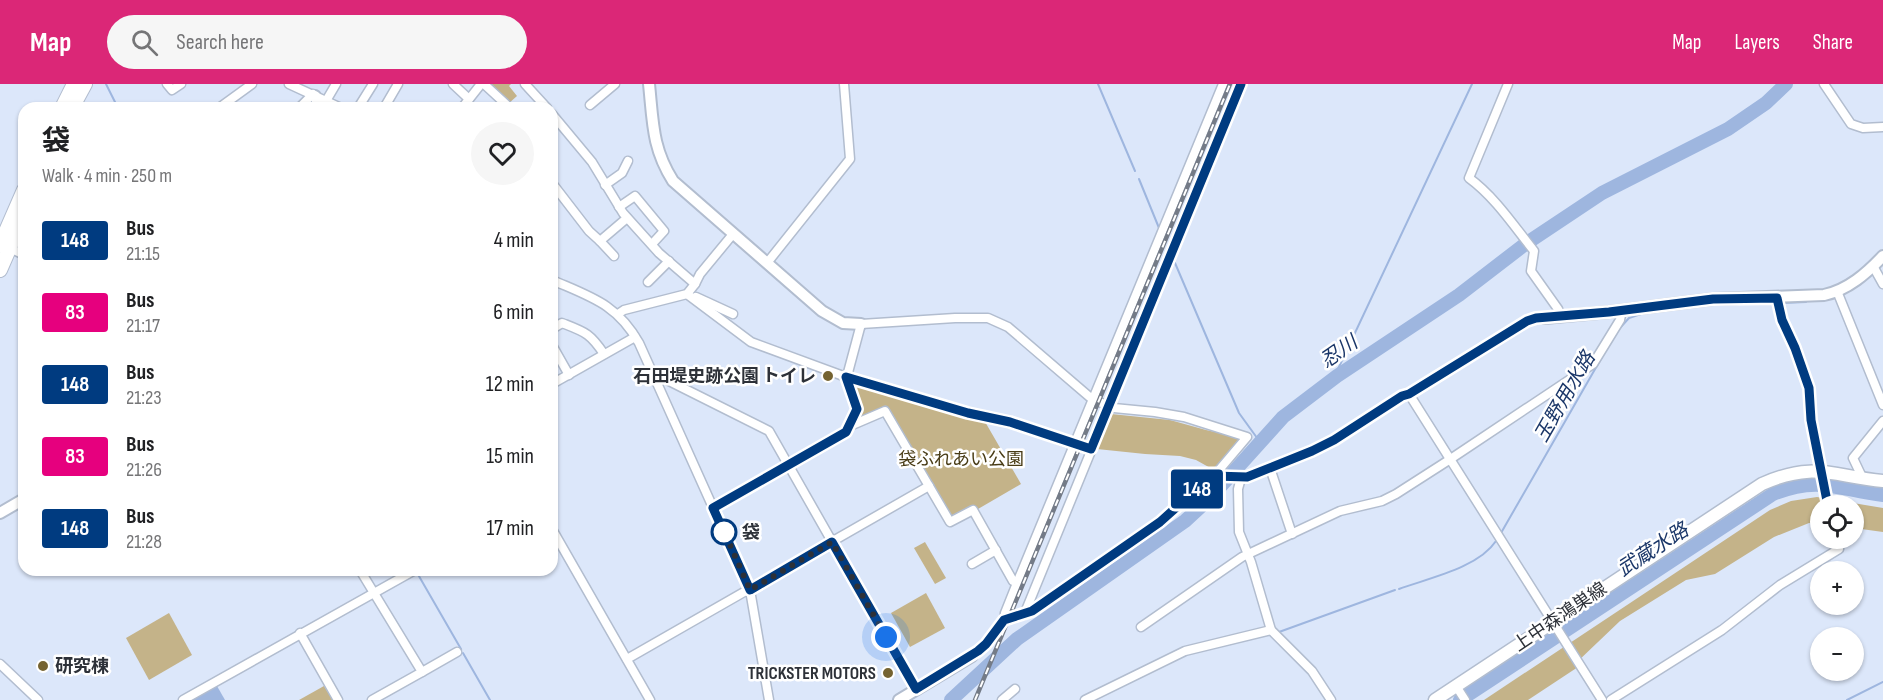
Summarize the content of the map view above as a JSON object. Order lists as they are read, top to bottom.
{
  "streets": {
    "main road": ["上中森鴻巣線"]
  },
  "water": ["忍川", "玉野用水路", "武蔵水路"],
  "parks": ["袋ふれあい公園"],
  "places": [
    "石田堤史跡公園 トイレ",
    "袋",
    "研究棟",
    "TRICKSTER MOTORS"
  ],
  "lines": ["bus line 148"],
  "page": {
    "header": "Map",
    "search": "Search here",
    "nav": ["Map", "Layers", "Share"],
    "on_map": "148",
    "heading": ["袋", "Walk · 4 min · 250 m"],
    "list": [
      {
        "mark": "148",
        "name": "Bus",
        "note": "21:15",
        "value": "4 min"
      },
      {
        "mark": "83",
        "name": "Bus",
        "note": "21:17",
        "value": "6 min"
      },
      {
        "mark": "148",
        "name": "Bus",
        "note": "21:23",
        "value": "12 min"
      },
      {
        "mark": "83",
        "name": "Bus",
        "note": "21:26",
        "value": "15 min"
      },
      {
        "mark": "148",
        "name": "Bus",
        "note": "21:28",
        "value": "17 min"
      }
    ],
    "map_buttons": ["+", "−"]
  }
}
